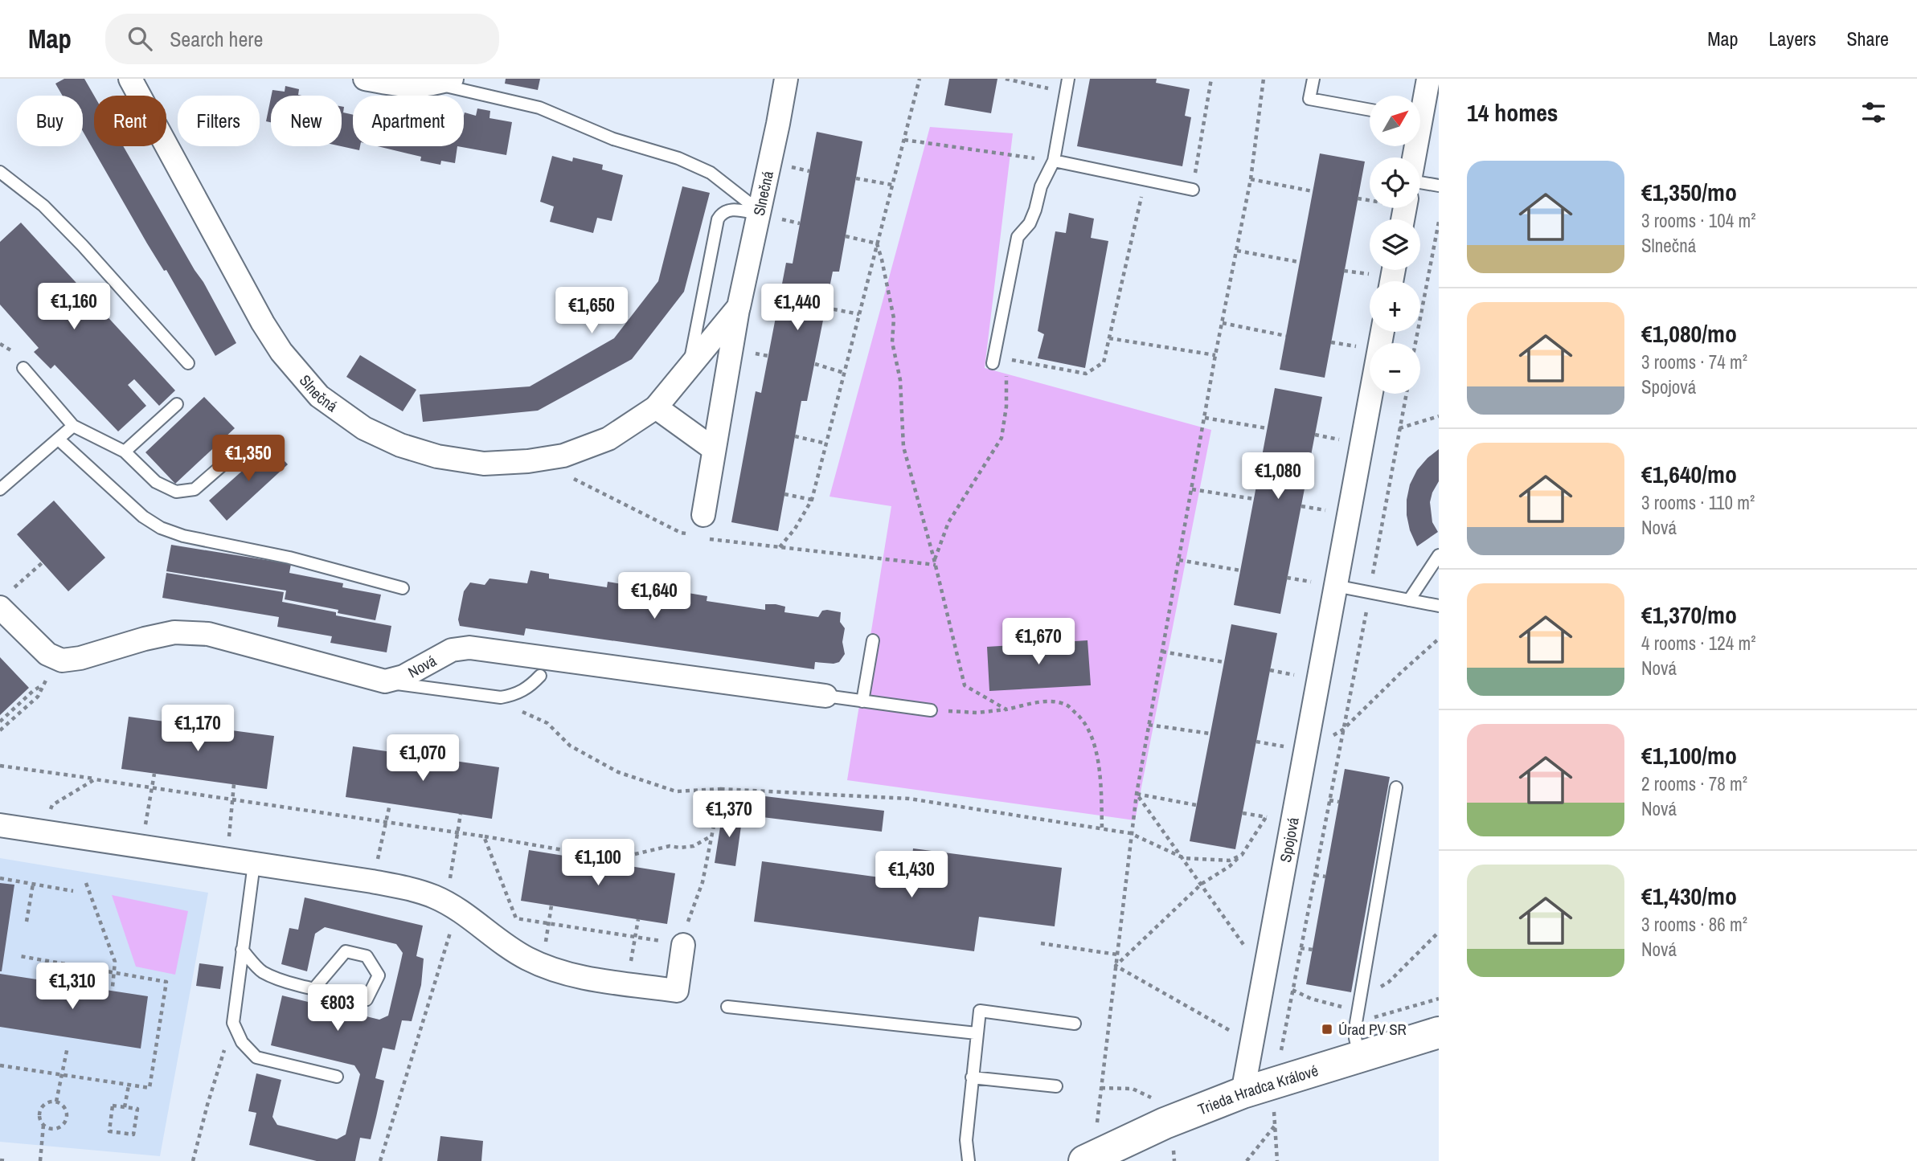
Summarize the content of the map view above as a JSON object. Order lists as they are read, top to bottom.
{
  "streets": {
    "street": [
      "Slnečná",
      "Nová",
      "Spojová",
      "Trieda Hradca Králové"
    ]
  },
  "crossings": [
    ["Spojová", "Trieda Hradca Králové"]
  ],
  "places": {
    "transit": ["Úrad PV SR"]
  },
  "north": "top right",
  "page": {
    "header": "Map",
    "search": "Search here",
    "nav": ["Map", "Layers", "Share"],
    "heading": "14 homes",
    "map_buttons": ["+", "−"],
    "chip": [
      "Buy",
      "Rent",
      "Filters",
      "New",
      "Apartment"
    ],
    "list": [
      {
        "name": "€1,350/mo",
        "note": "3 rooms · 104 m² · Slnečná"
      },
      {
        "name": "€1,080/mo",
        "note": "3 rooms · 74 m² · Spojová"
      },
      {
        "name": "€1,640/mo",
        "note": "3 rooms · 110 m² · Nová"
      },
      {
        "name": "€1,370/mo",
        "note": "4 rooms · 124 m² · Nová"
      },
      {
        "name": "€1,100/mo",
        "note": "2 rooms · 78 m² · Nová"
      },
      {
        "name": "€1,430/mo",
        "note": "3 rooms · 86 m² · Nová"
      }
    ],
    "price": [
      "€1,160",
      "€1,440",
      "€1,650",
      "€1,350",
      "€1,080",
      "€1,640",
      "€1,670",
      "€1,170",
      "€1,070",
      "€1,370",
      "€1,100",
      "€1,430",
      "€1,310",
      "€803"
    ]
  }
}
